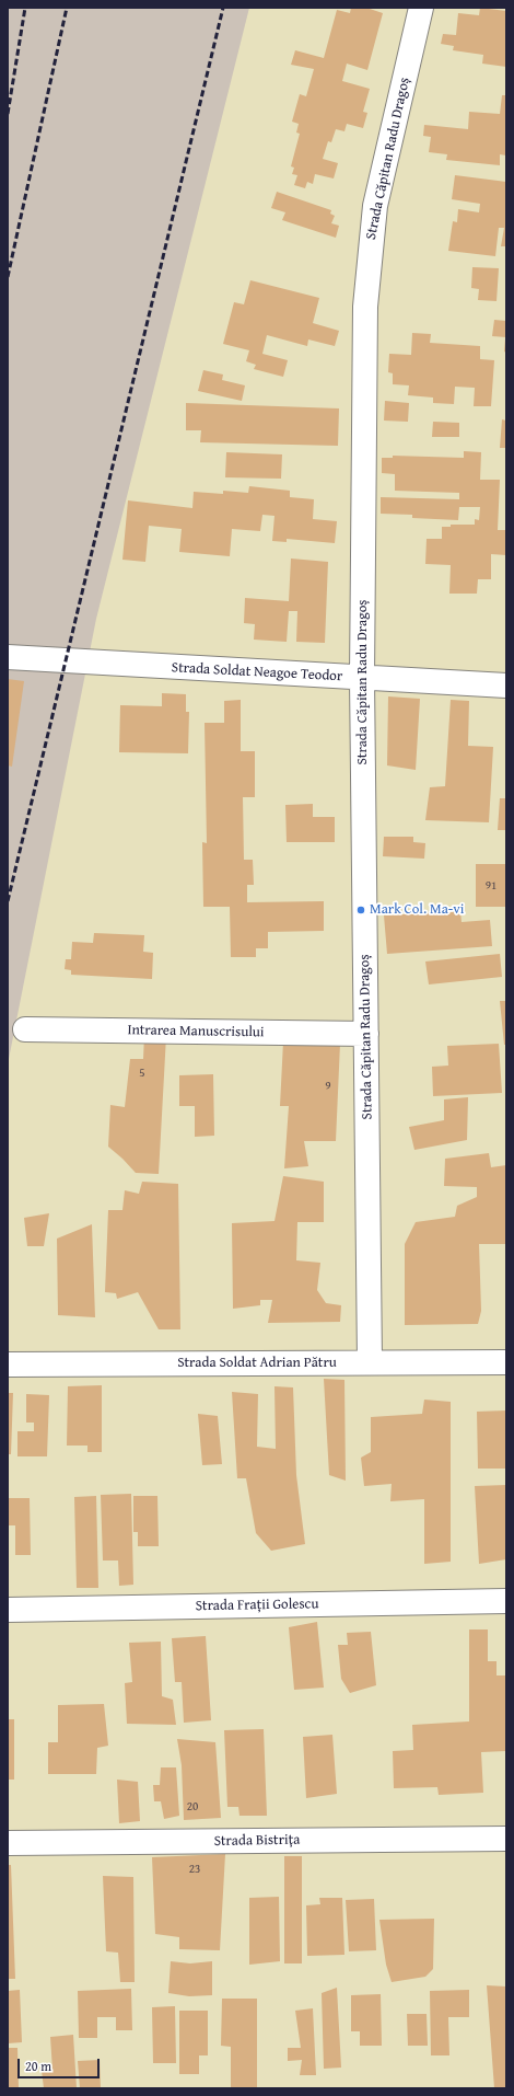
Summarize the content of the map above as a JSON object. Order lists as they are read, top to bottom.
{
  "streets": {
    "street": [
      "Strada Căpitan Radu Dragoș",
      "Strada Soldat Neagoe Teodor",
      "Intrarea Manuscrisului",
      "Strada Soldat Adrian Pătru",
      "Strada Frații Golescu",
      "Strada Bistrița"
    ]
  },
  "crossings": [
    ["Strada Căpitan Radu Dragoș", "Strada Soldat Neagoe Teodor"],
    ["Strada Căpitan Radu Dragoș", "Intrarea Manuscrisului"],
    ["Strada Căpitan Radu Dragoș", "Strada Soldat Adrian Pătru"]
  ],
  "places": ["Mark Col. Ma-vi"],
  "house_numbers": [
    "91",
    "5",
    "9",
    "20",
    "23"
  ],
  "scale_bar": "20 m"
}
